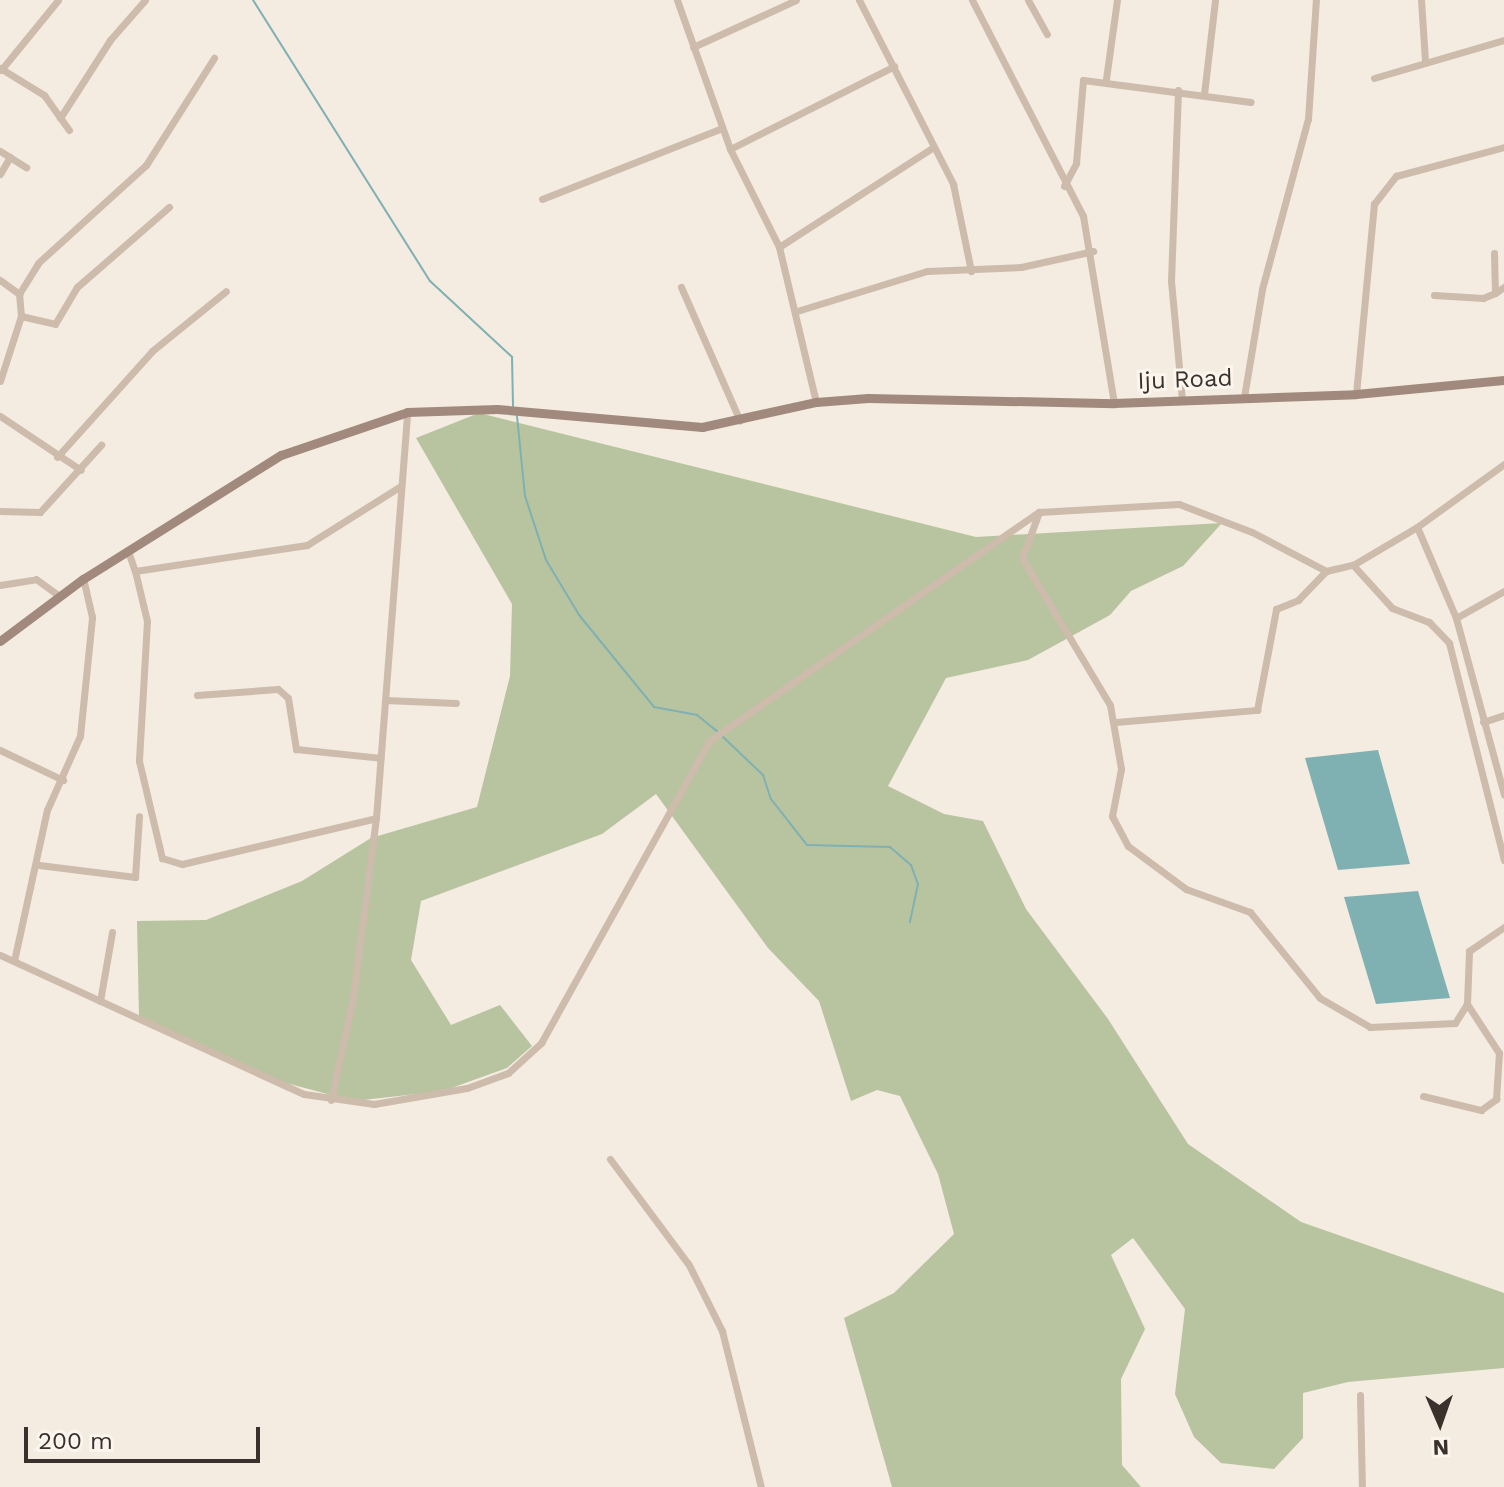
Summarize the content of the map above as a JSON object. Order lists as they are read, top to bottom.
{
  "streets": {
    "main road": ["Iju Road"]
  },
  "scale_bar": "200 m",
  "north": "bottom"
}
